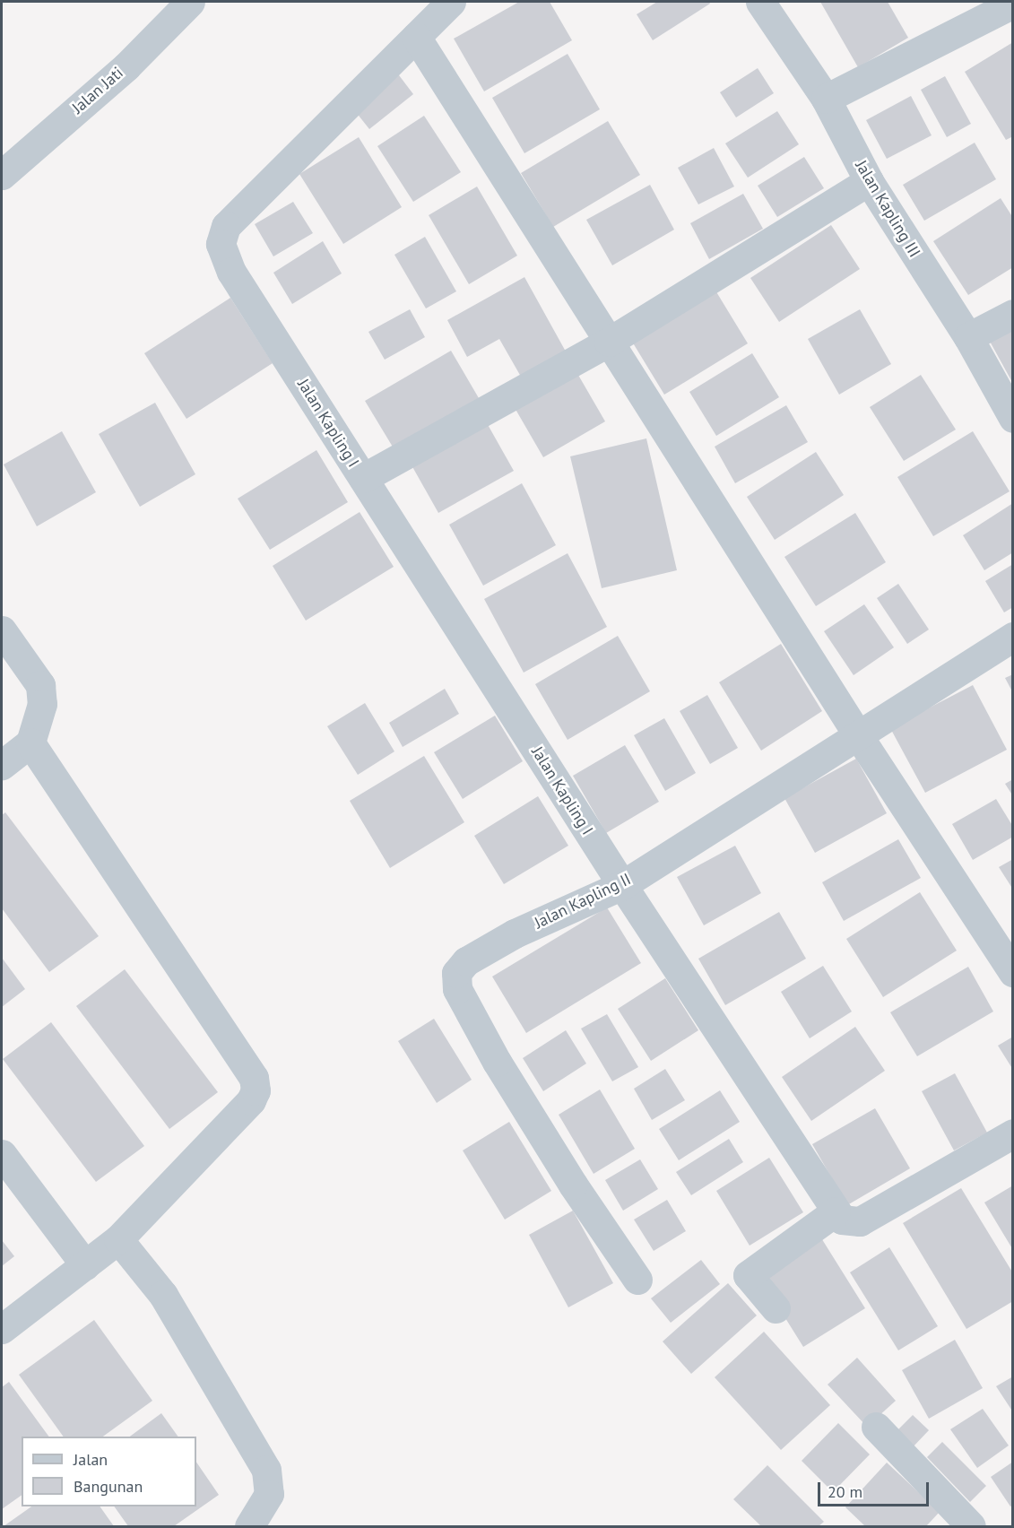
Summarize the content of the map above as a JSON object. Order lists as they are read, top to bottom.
{
  "streets": {
    "street": [
      "Jalan Jati",
      "Jalan Kapling III",
      "Jalan Kapling I",
      "Jalan Kapling II"
    ]
  },
  "crossings": [
    ["Jalan Kapling I", "Jalan Kapling II"]
  ],
  "legend": ["Jalan", "Bangunan"],
  "scale_bar": "20 m"
}
